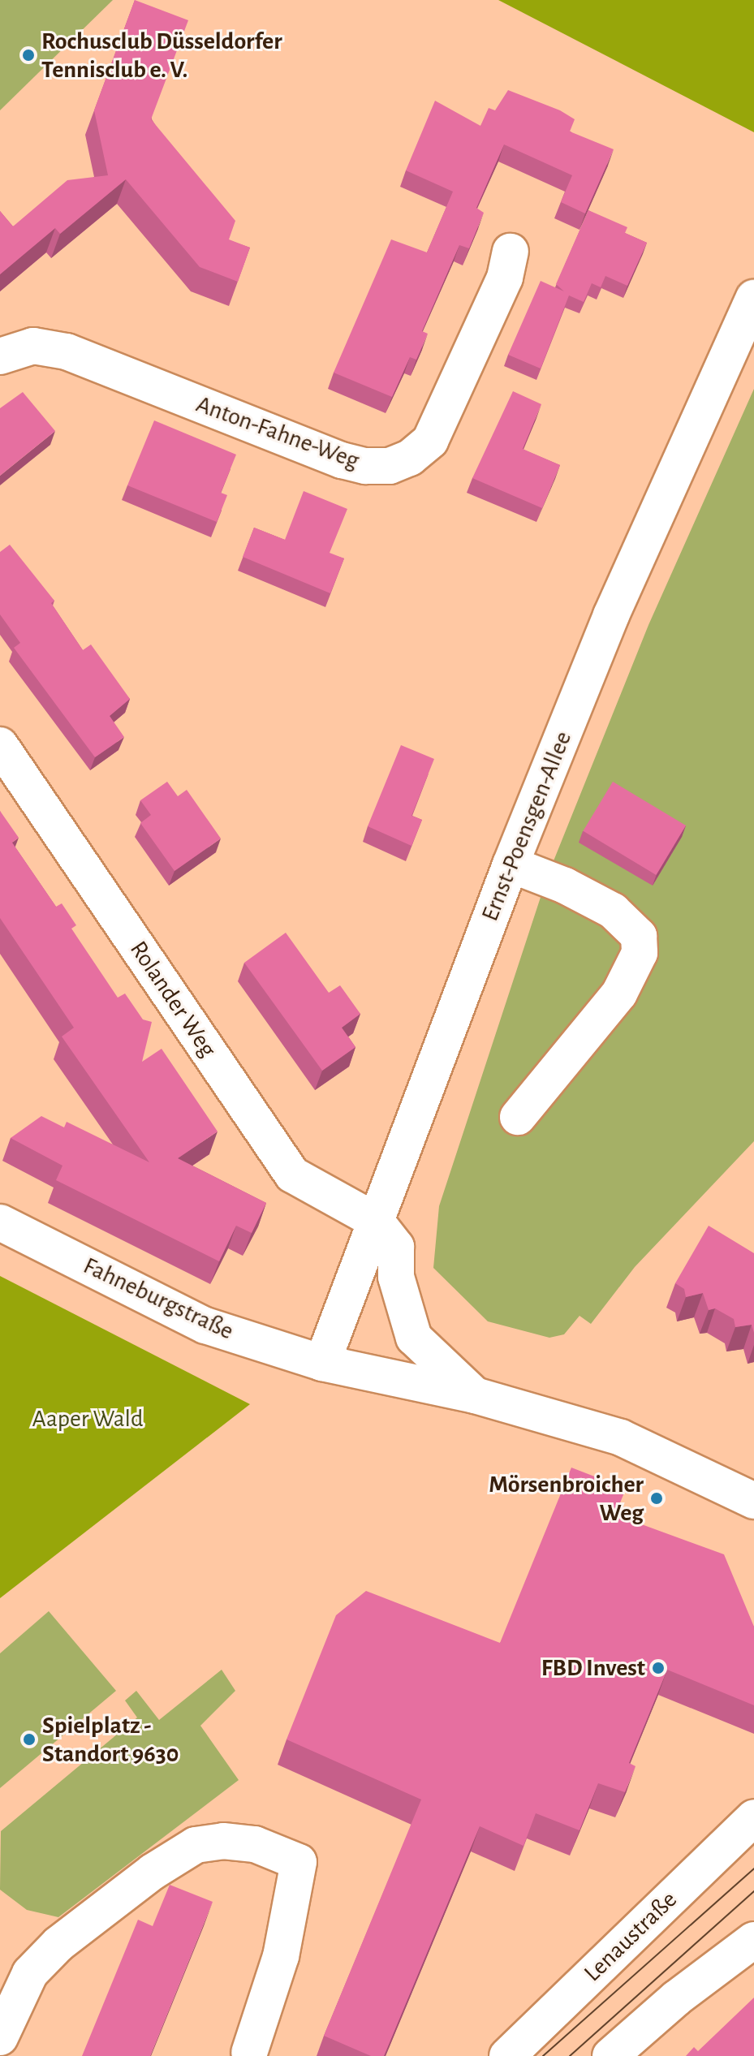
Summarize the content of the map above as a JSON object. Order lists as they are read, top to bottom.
{
  "streets": {
    "street": [
      "Anton-Fahne-Weg",
      "Ernst-Poensgen-Allee",
      "Rolander Weg",
      "Fahneburgstraße",
      "Lenaustraße"
    ]
  },
  "crossings": [
    ["Ernst-Poensgen-Allee", "Rolander Weg"],
    ["Ernst-Poensgen-Allee", "Fahneburgstraße"]
  ],
  "parks": ["Aaper Wald"],
  "places": [
    "Rochusclub Düsseldorfer Tennisclub e. V.",
    "Mörsenbroicher Weg",
    "FBD Invest",
    "Spielplatz - Standort 9630"
  ]
}
